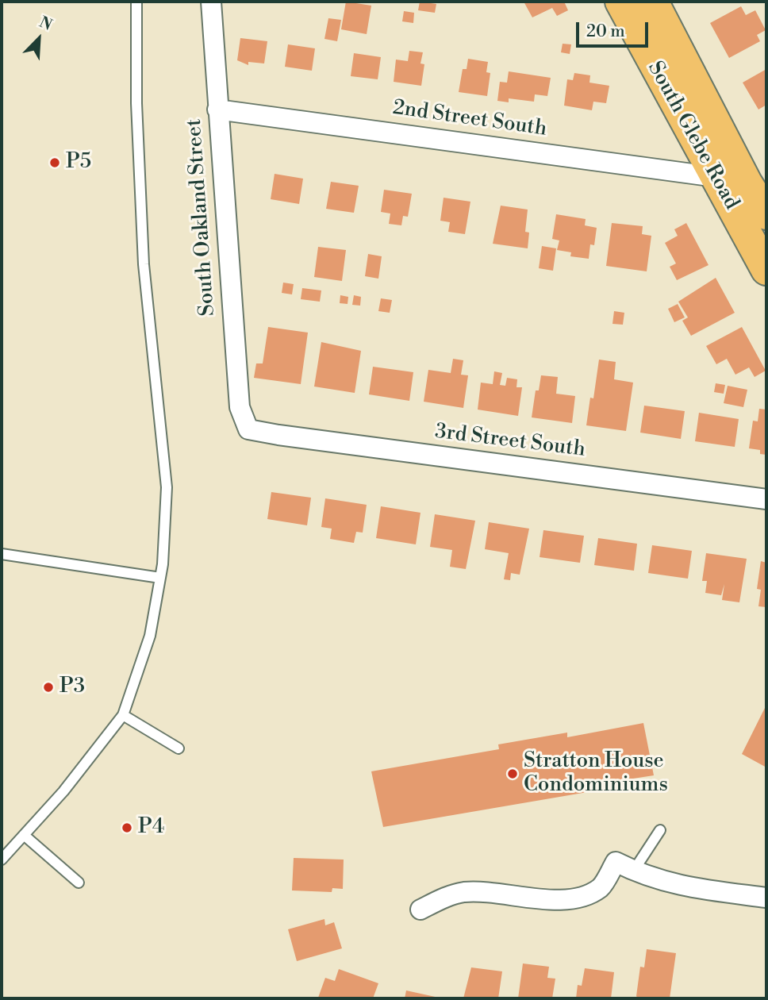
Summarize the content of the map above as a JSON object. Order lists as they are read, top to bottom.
{
  "streets": {
    "main road": ["South Glebe Road"],
    "street": ["2nd Street South", "South Oakland Street", "3rd Street South"]
  },
  "crossings": [
    ["2nd Street South", "South Glebe Road"],
    ["2nd Street South", "South Oakland Street"],
    ["South Oakland Street", "3rd Street South"]
  ],
  "places": [
    "P5",
    "P3",
    "Stratton House Condominiums",
    "P4"
  ],
  "scale_bar": "20 m",
  "north": "top right"
}
